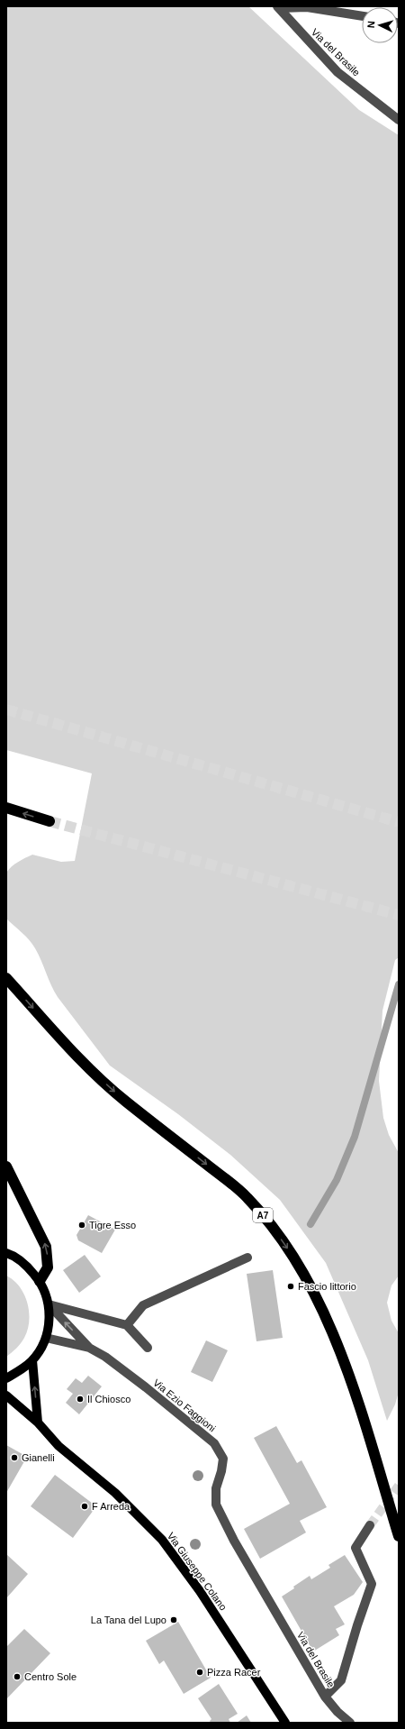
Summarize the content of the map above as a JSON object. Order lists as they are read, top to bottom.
{
  "streets": {
    "highway": ["A7"],
    "main road": ["Via Giuseppe Colano"],
    "street": ["Via del Brasile", "Via Ezio Faggioni"]
  },
  "crossings": [
    ["Via del Brasile", "Via Ezio Faggioni"]
  ],
  "places": [
    "Tigre Esso",
    "Fascio littorio",
    "Il Chiosco",
    "Gianelli",
    "F Arreda",
    "La Tana del Lupo",
    "Pizza Racer",
    "Centro Sole"
  ],
  "north": "left"
}
